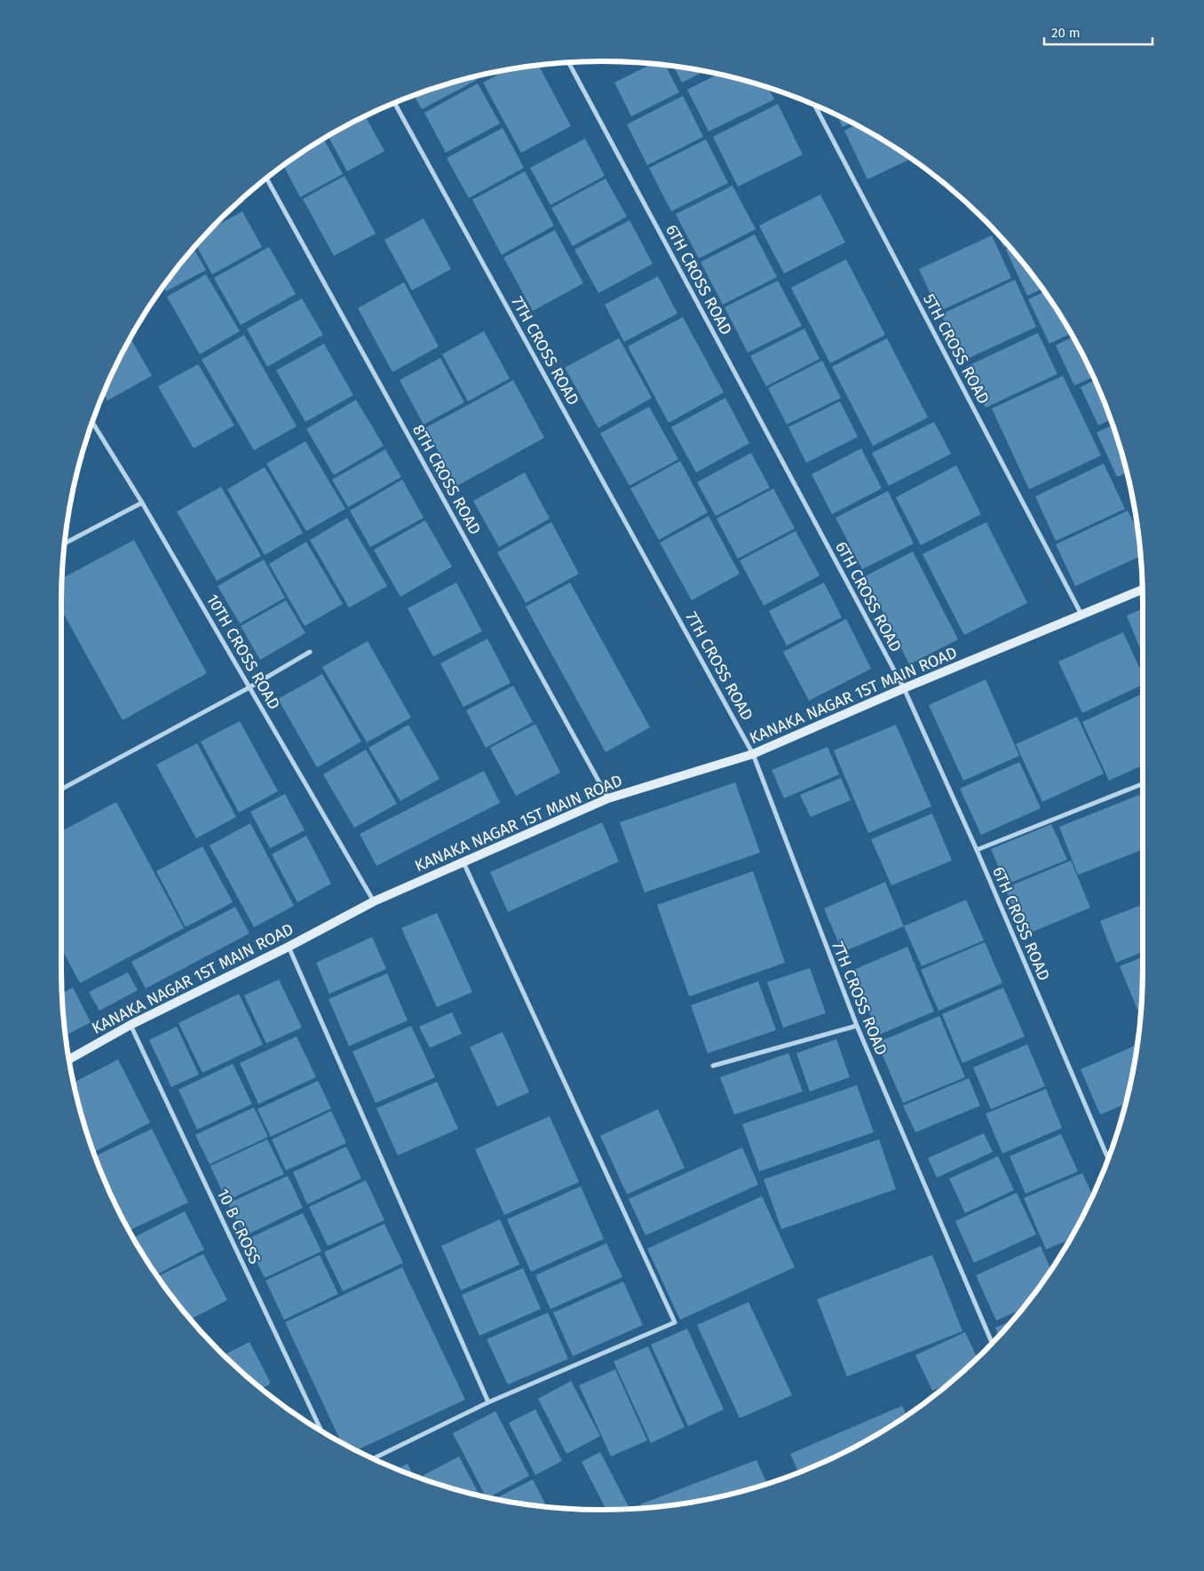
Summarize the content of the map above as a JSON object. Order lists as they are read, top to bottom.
{
  "streets": {
    "street": [
      "6TH CROSS ROAD",
      "5TH CROSS ROAD",
      "7TH CROSS ROAD",
      "8TH CROSS ROAD",
      "10TH CROSS ROAD",
      "KANAKA NAGAR 1ST MAIN ROAD",
      "10 B CROSS"
    ]
  },
  "crossings": [
    ["6TH CROSS ROAD", "KANAKA NAGAR 1ST MAIN ROAD"],
    ["5TH CROSS ROAD", "KANAKA NAGAR 1ST MAIN ROAD"],
    ["7TH CROSS ROAD", "KANAKA NAGAR 1ST MAIN ROAD"],
    ["8TH CROSS ROAD", "KANAKA NAGAR 1ST MAIN ROAD"],
    ["10TH CROSS ROAD", "KANAKA NAGAR 1ST MAIN ROAD"],
    ["KANAKA NAGAR 1ST MAIN ROAD", "10 B CROSS"]
  ],
  "scale_bar": "20 m"
}
